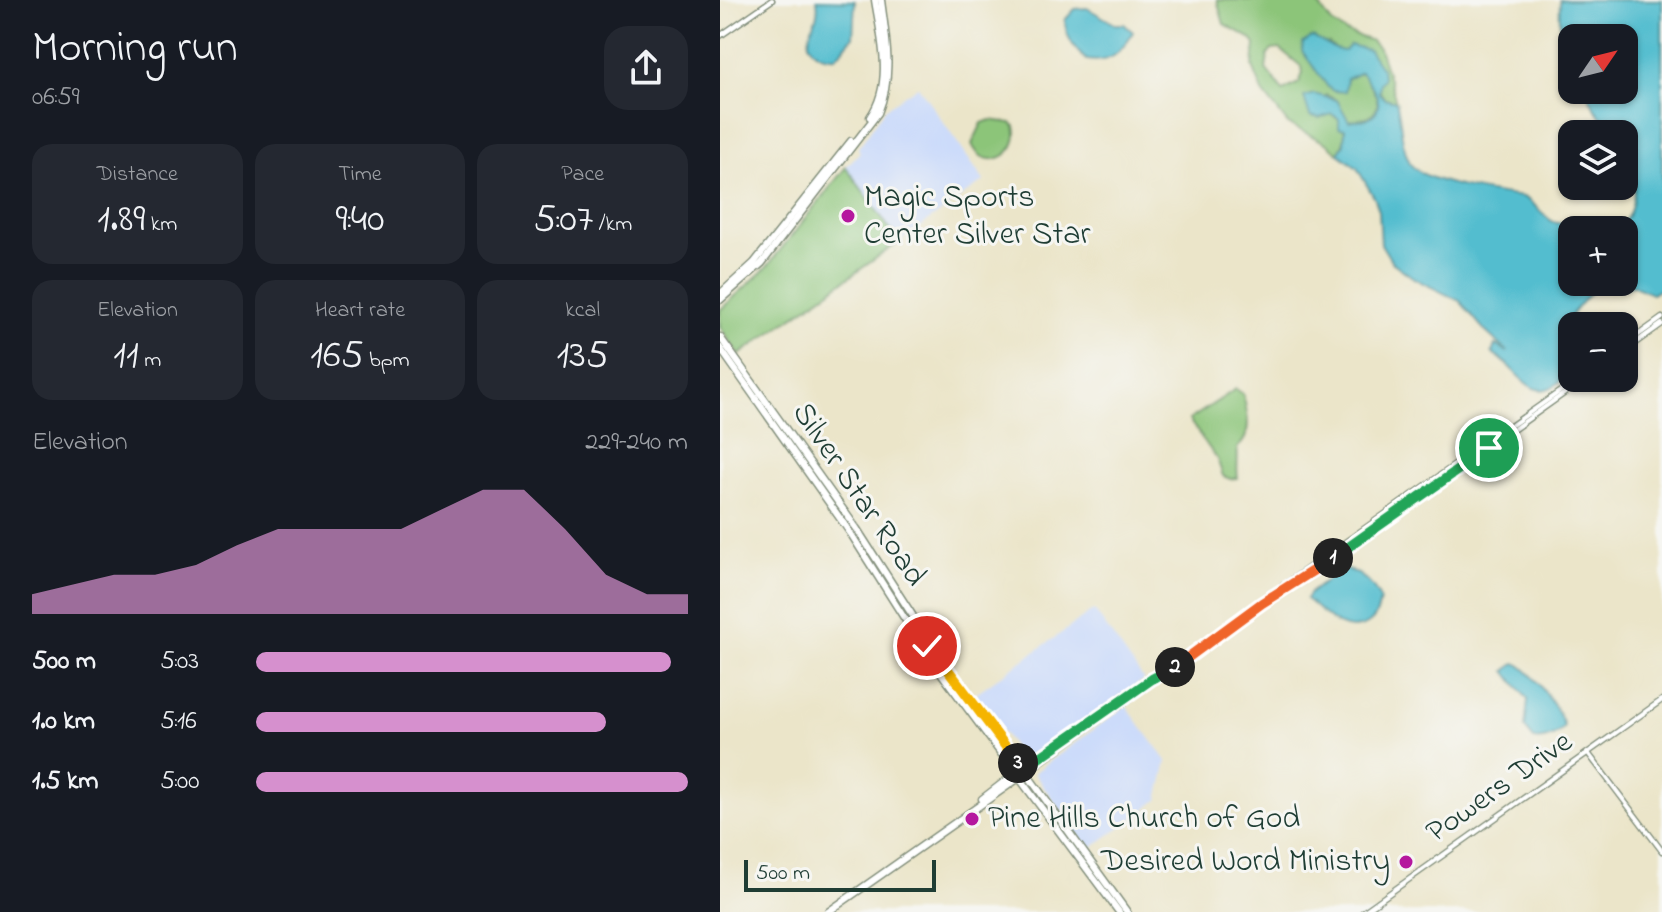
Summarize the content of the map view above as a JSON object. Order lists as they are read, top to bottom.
{
  "streets": {
    "main road": ["Silver Star Road"],
    "street": ["Powers Drive"]
  },
  "places": ["Magic Sports Center Silver Star", "Pine Hills Church of God", "Desired Word Ministry"],
  "scale_bar": "500 m",
  "north": "top right",
  "page": {
    "heading": ["Morning run", "06:59"],
    "map_buttons": ["+", "−"],
    "stats": [
      ["Distance", "1.89 km"],
      ["Time", "9:40"],
      ["Pace", "5:07 /km"],
      ["Elevation", "11 m"],
      ["Heart rate", "165 bpm"],
      ["kcal", "135"]
    ],
    "chart": ["Elevation", "229–240 m"],
    "pins": ["1", "2", "3"],
    "list": [
      {
        "name": "500 m",
        "note": "5:03"
      },
      {
        "name": "1.0 km",
        "note": "5:16"
      },
      {
        "name": "1.5 km",
        "note": "5:00"
      }
    ],
    "scale": "500 m"
  }
}
